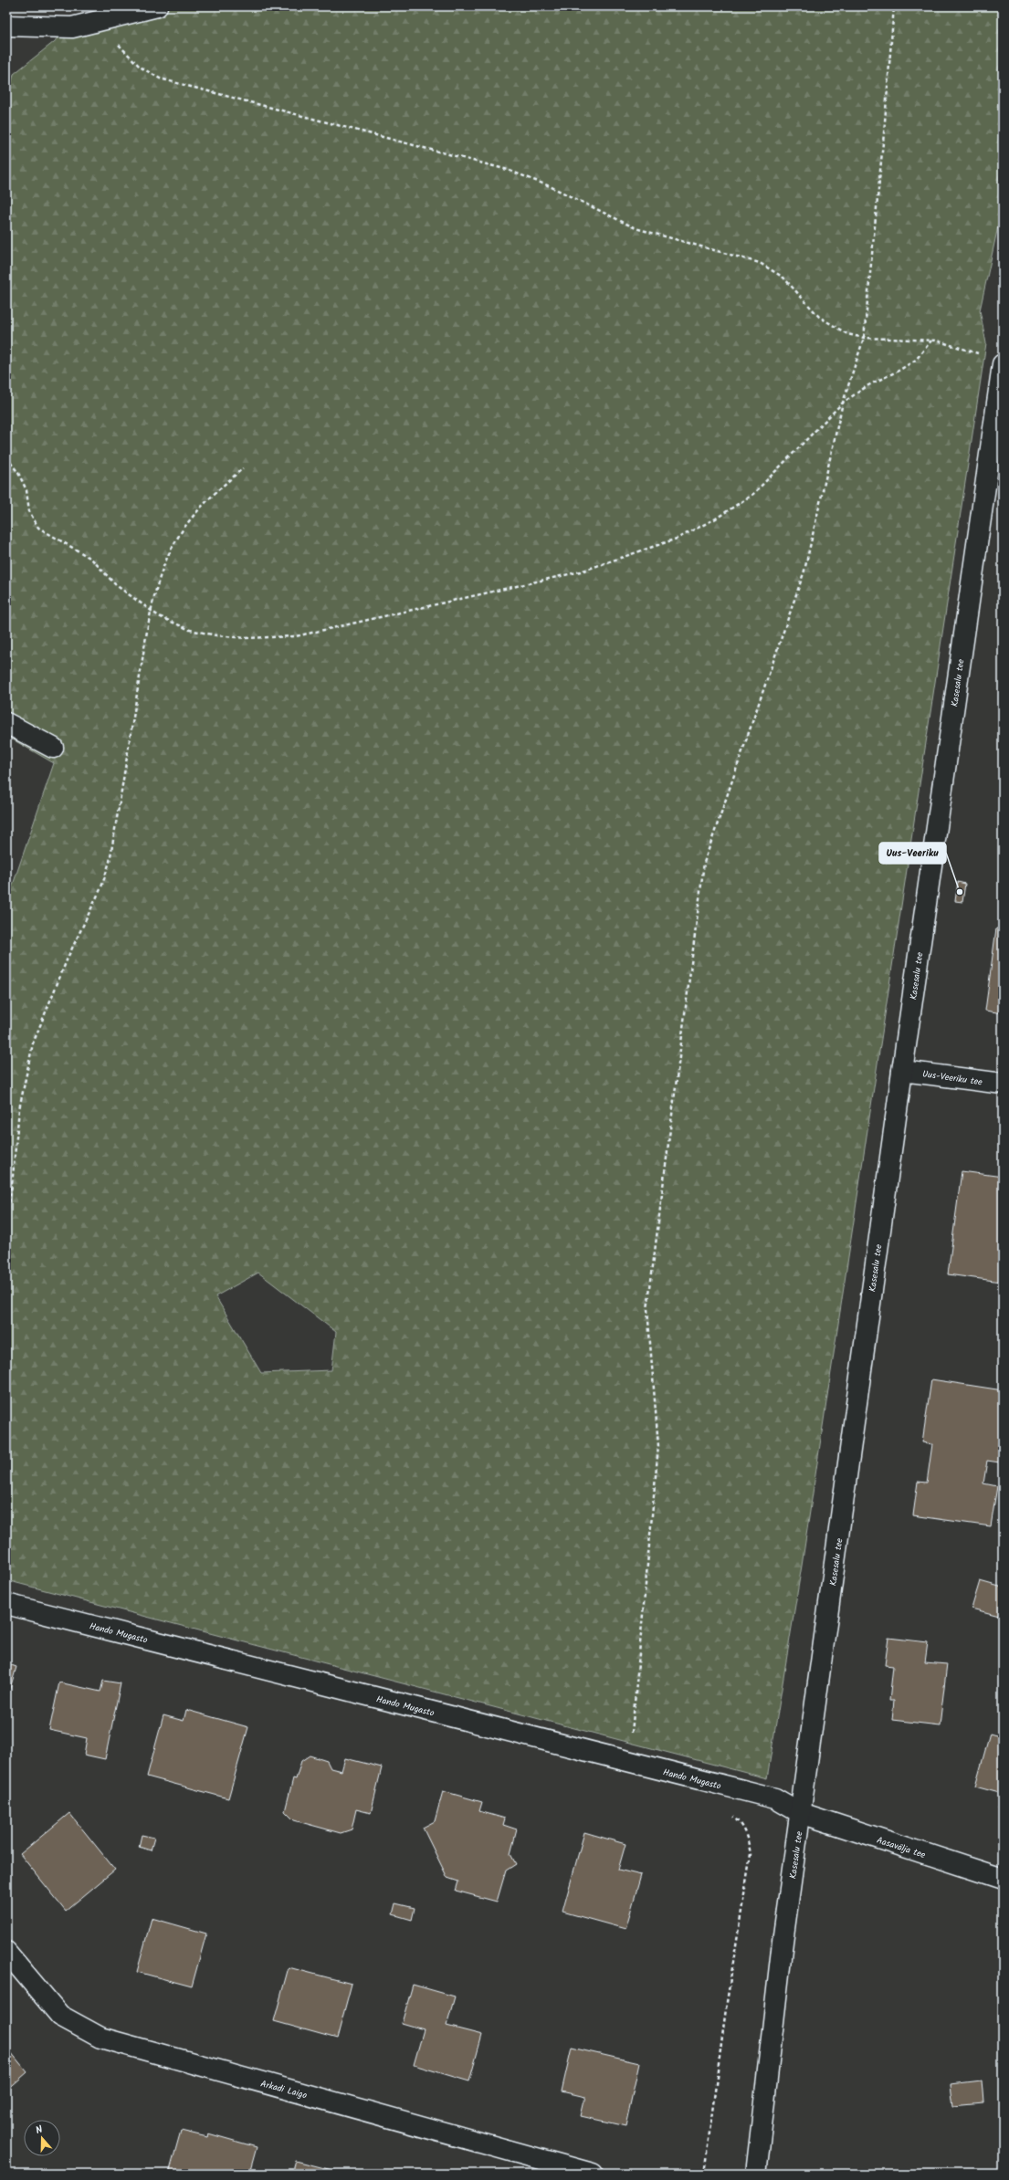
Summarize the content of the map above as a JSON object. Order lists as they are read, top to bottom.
{
  "streets": {
    "street": [
      "Kasesalu tee",
      "Uus-Veeriku tee",
      "Hando Mugasto",
      "Aasavälja tee",
      "Arkadi Laigo"
    ]
  },
  "crossings": [
    ["Kasesalu tee", "Uus-Veeriku tee"],
    ["Kasesalu tee", "Hando Mugasto"],
    ["Kasesalu tee", "Aasavälja tee"],
    ["Hando Mugasto", "Aasavälja tee"]
  ],
  "places": ["Uus-Veeriku"],
  "north": "top"
}
